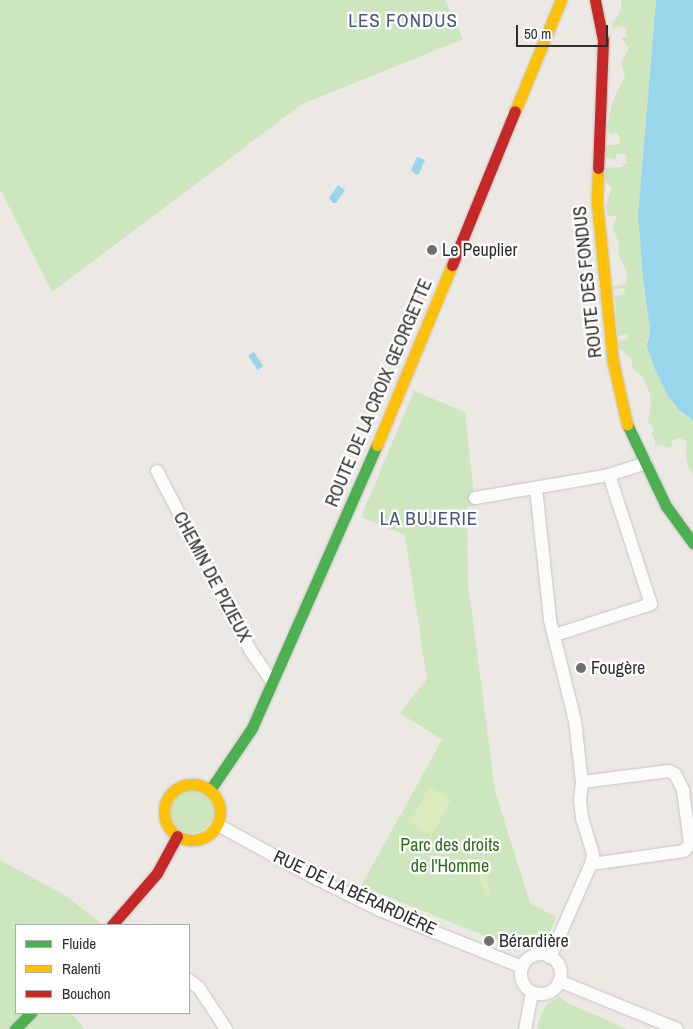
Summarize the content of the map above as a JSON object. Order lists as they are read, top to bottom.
{
  "streets": {
    "street": [
      "ROUTE DES FONDUS",
      "ROUTE DE LA CROIX GEORGETTE",
      "CHEMIN DE PIZIEUX",
      "RUE DE LA BÉRARDIÈRE"
    ]
  },
  "crossings": [
    ["ROUTE DE LA CROIX GEORGETTE", "CHEMIN DE PIZIEUX"],
    ["ROUTE DE LA CROIX GEORGETTE", "RUE DE LA BÉRARDIÈRE"]
  ],
  "districts": ["LES FONDUS", "LA BUJERIE"],
  "parks": ["Parc des droits de l'Homme"],
  "places": ["Le Peuplier", "Fougère", "Bérardière"],
  "legend": ["Fluide", "Ralenti", "Bouchon"],
  "scale_bar": "50 m"
}
